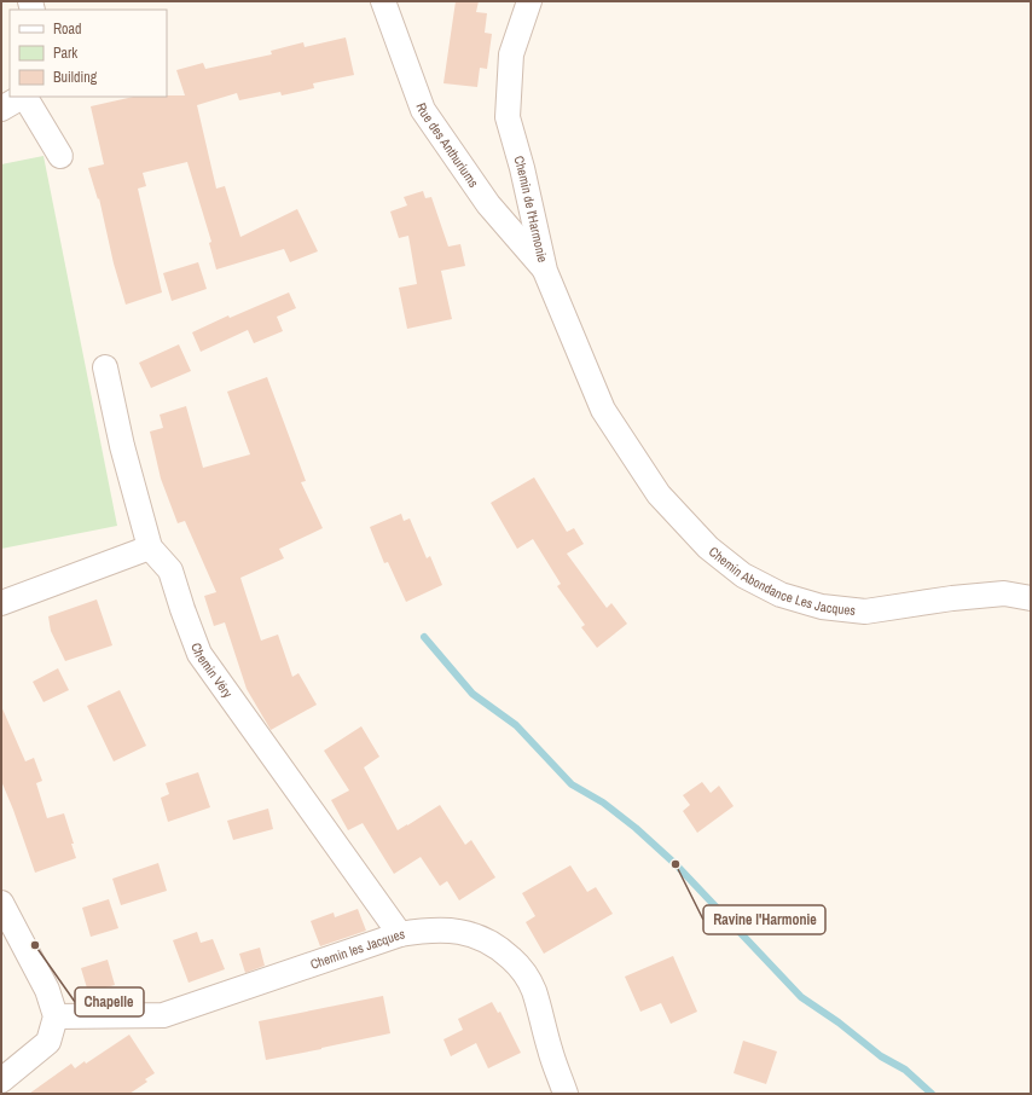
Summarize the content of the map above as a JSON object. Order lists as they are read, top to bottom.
{
  "streets": {
    "street": [
      "Rue des Anthuriums",
      "Chemin de l'Harmonie",
      "Chemin Abondance Les Jacques",
      "Chemin Véry",
      "Chemin les Jacques"
    ]
  },
  "crossings": [
    ["Rue des Anthuriums", "Chemin de l'Harmonie"],
    ["Chemin de l'Harmonie", "Chemin Abondance Les Jacques"],
    ["Chemin Véry", "Chemin les Jacques"]
  ],
  "places": ["Ravine l'Harmonie", "Chapelle"],
  "legend": ["Road", "Park", "Building"]
}
